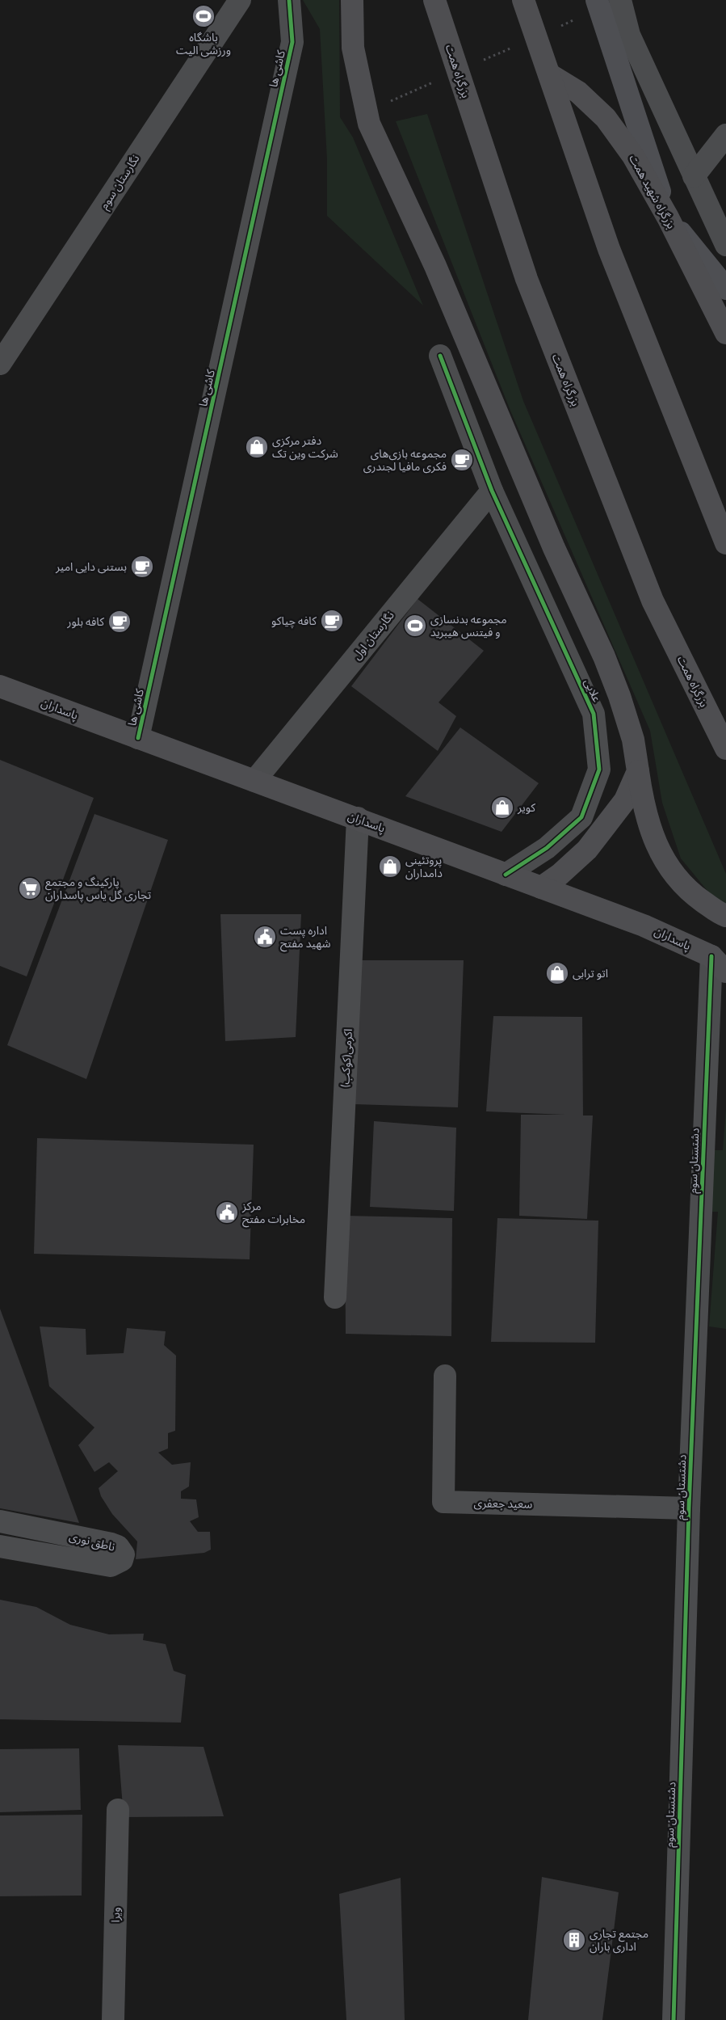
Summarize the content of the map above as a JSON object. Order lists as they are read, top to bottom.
{
  "streets": {
    "main road": ["بزرگراه همت", "بزرگراه شهید همت", "پاسداران"],
    "street": [
      "کاشی ها",
      "نگارستان سوم",
      "نگارستان اول",
      "علایی",
      "اکرمی(کوکب)",
      "دشتستان سوم",
      "سعید جعفری",
      "ناطق نوری",
      "ویرا"
    ]
  },
  "crossings": [
    ["کاشی ها", "پاسداران"],
    ["نگارستان اول", "علایی"],
    ["نگارستان اول", "پاسداران"],
    ["علایی", "پاسداران"],
    ["پاسداران", "اکرمی(کوکب)"],
    ["پاسداران", "دشتستان سوم"],
    ["دشتستان سوم", "سعید جعفری"]
  ],
  "places": {
    "sports": ["باشگاه ورزشی الیت", "مجموعه بدنسازی و فیتنس هیبرید"],
    "shop": [
      "دفتر مرکزی شرکت وین تک",
      "کویر",
      "پروتئینی دامداران",
      "اتو ترابی"
    ],
    "cafe": [
      "مجموعه بازی‌های فکری مافیا لجندری",
      "بستنی دایی امیر",
      "کافه چیاکو",
      "کافه بلور"
    ],
    "supermarket": ["پارکینگ و مجتمع تجاری گل یاس پاسداران"],
    "public building": ["اداره پست شهید مفتح", "مرکز مخابرات مفتح"],
    "building": ["مجتمع تجاری اداری باران"]
  }
}
